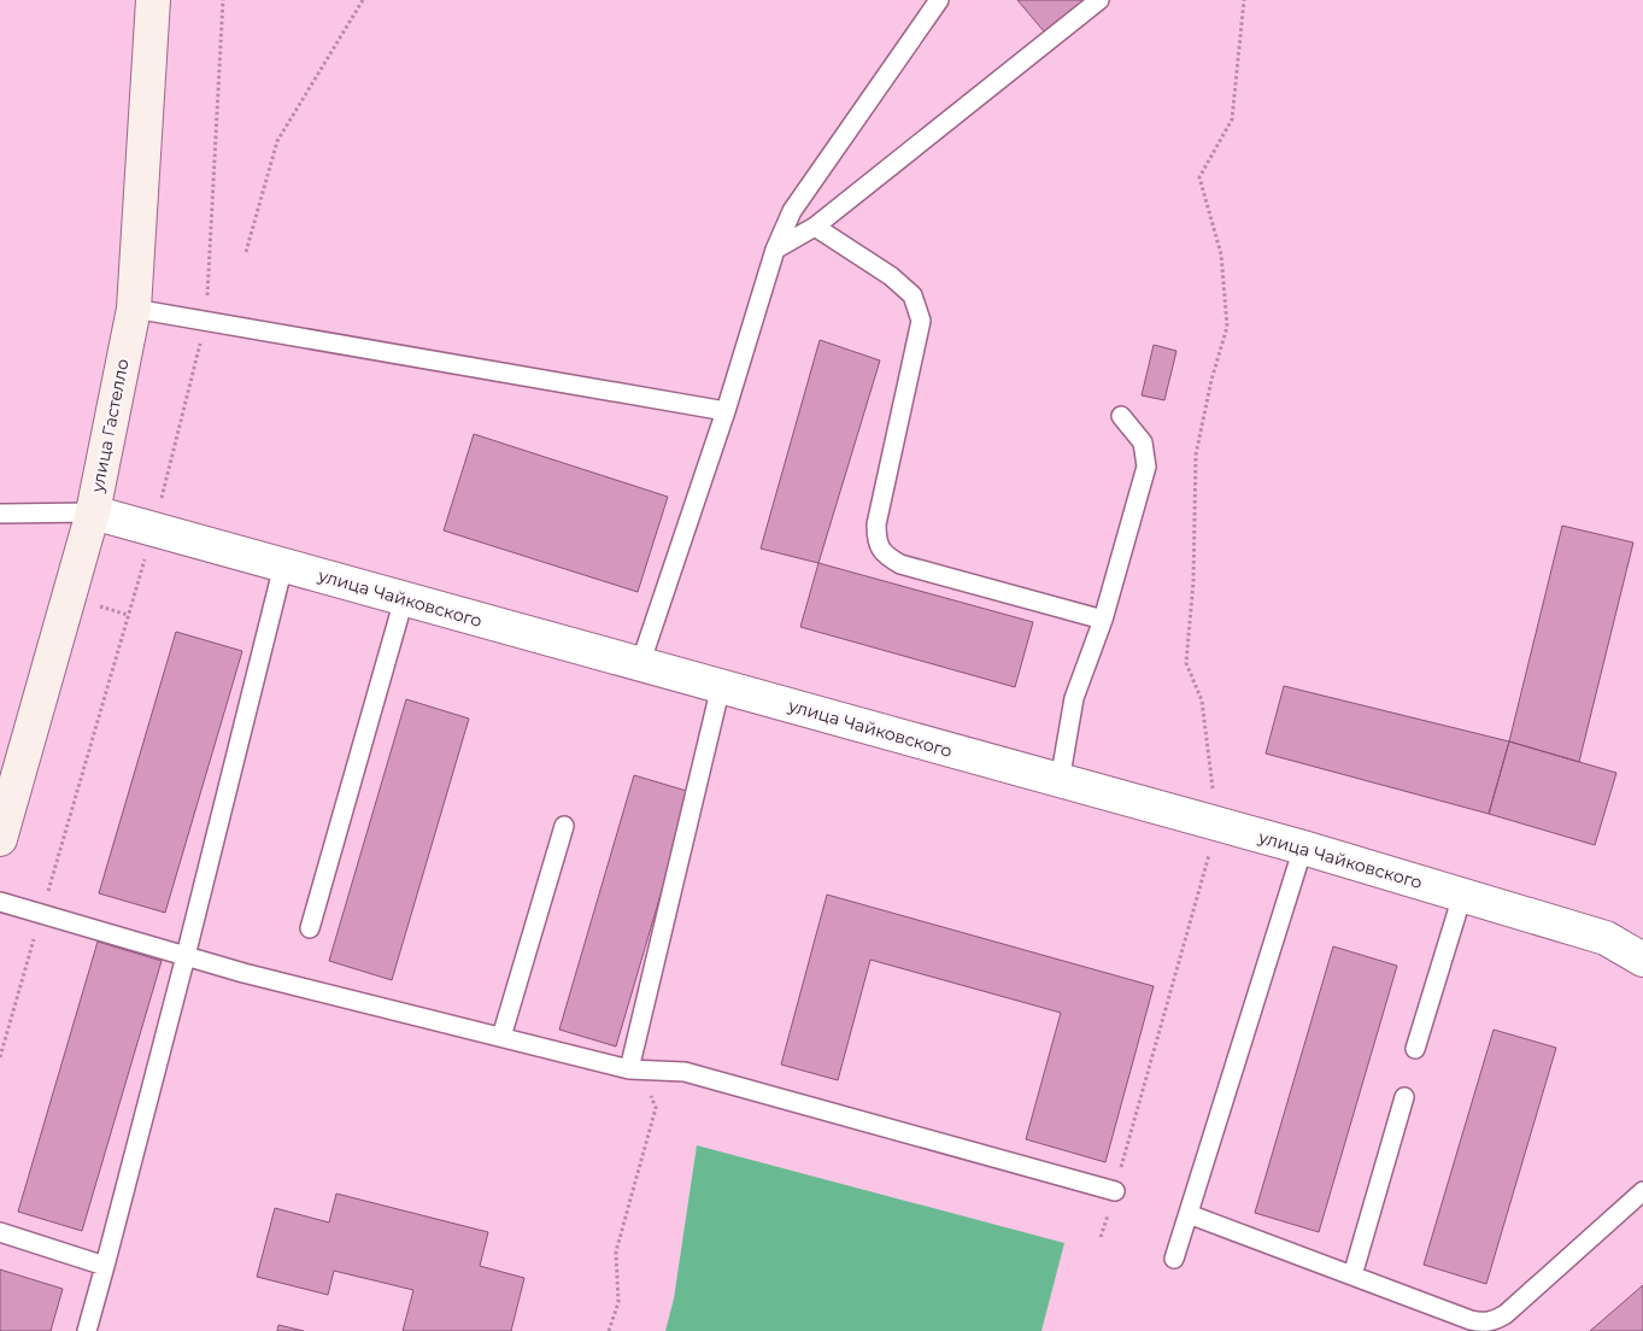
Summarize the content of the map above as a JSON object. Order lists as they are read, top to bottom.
{
  "streets": {
    "street": ["улица Гастелло", "улица Чайковского"]
  },
  "crossings": [
    ["улица Гастелло", "улица Чайковского"]
  ]
}
